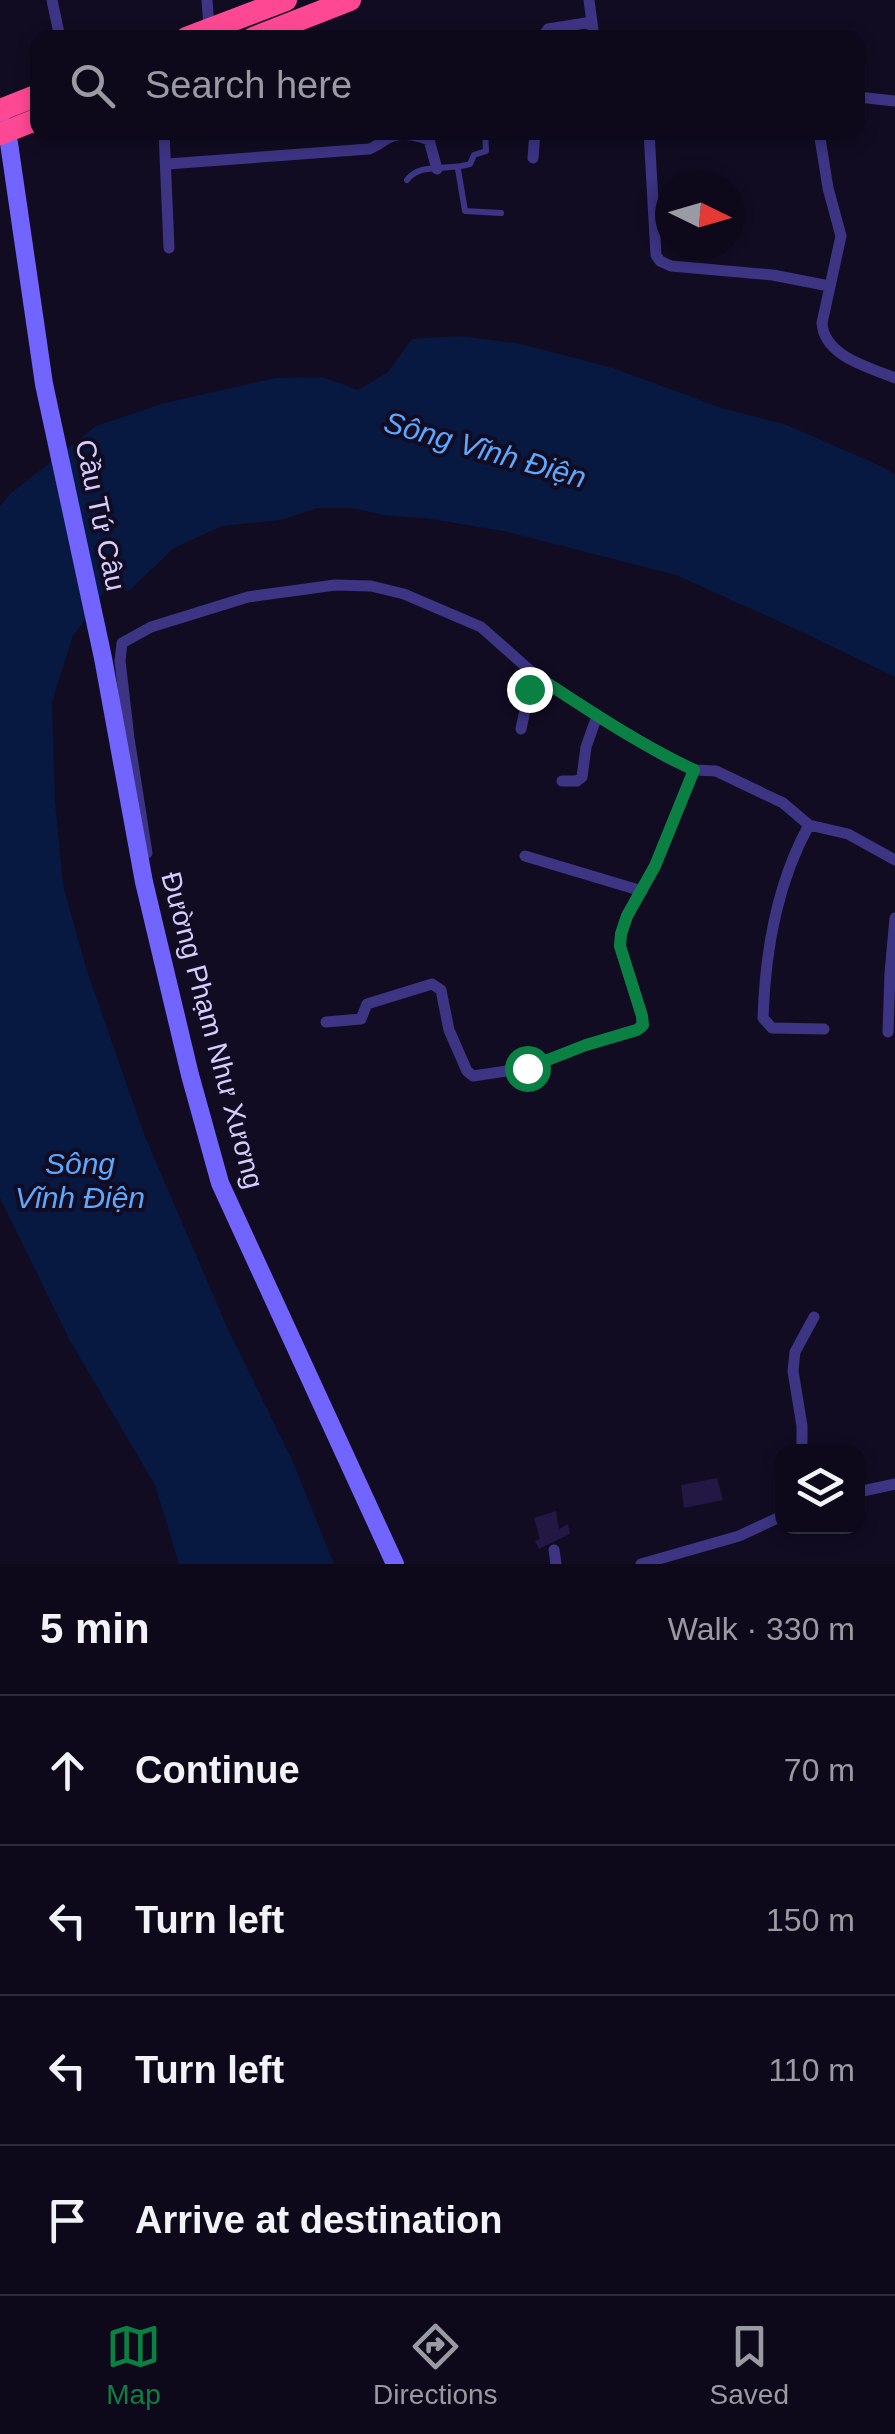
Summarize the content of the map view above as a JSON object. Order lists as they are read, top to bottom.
{
  "streets": {
    "main road": ["Cầu Tứ Câu", "Đường Phạm Như Xương"]
  },
  "crossings": [
    ["Cầu Tứ Câu", "Đường Phạm Như Xương"]
  ],
  "water": ["Sông Vĩnh Điện"],
  "north": "right",
  "page": {
    "search": "Search here",
    "heading": ["5 min", "Walk · 330 m"],
    "list": [
      ["Continue", "70 m"],
      ["Turn left", "150 m"],
      ["Turn left", "110 m"],
      "Arrive at destination"
    ],
    "nav": ["Map", "Directions", "Saved"]
  }
}
